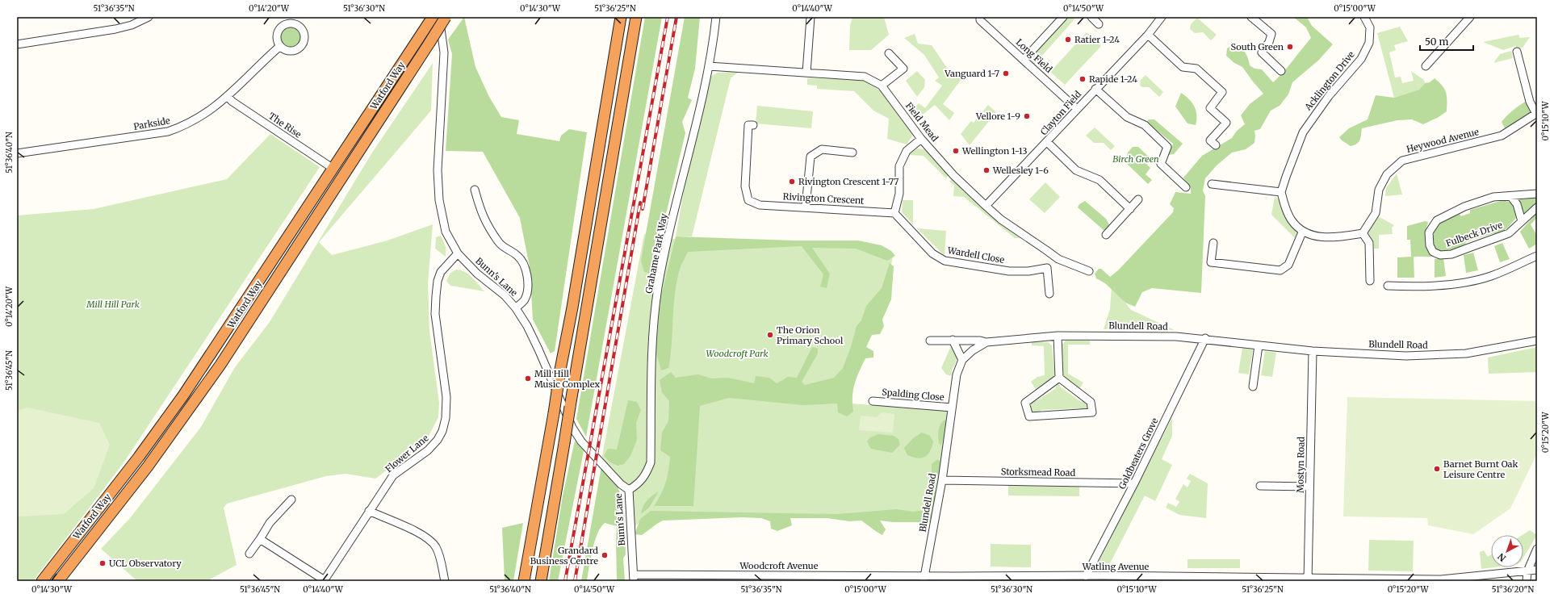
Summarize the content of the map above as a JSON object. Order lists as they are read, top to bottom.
{
  "streets": {
    "highway": ["Watford Way"],
    "street": [
      "Long Field",
      "Acklington Drive",
      "Clayton Field",
      "Field Mead",
      "Parkside",
      "The Rise",
      "Heywood Avenue",
      "Rivington Crescent",
      "Fulbeck Drive",
      "Grahame Park Way",
      "Wardell Close",
      "Bunn's Lane",
      "Blundell Road",
      "Spalding Close",
      "Flower Lane",
      "Goldbeaters Grove",
      "Mostyn Road",
      "Storksmead Road",
      "Woodcroft Avenue",
      "Watling Avenue"
    ]
  },
  "crossings": [
    ["Long Field", "Clayton Field"],
    ["Watford Way", "The Rise"],
    ["Clayton Field", "Field Mead"],
    ["Field Mead", "Grahame Park Way"],
    ["Parkside", "The Rise"],
    ["Rivington Crescent", "Wardell Close"],
    ["Grahame Park Way", "Bunn's Lane"],
    ["Bunn's Lane", "Flower Lane"],
    ["Bunn's Lane", "Woodcroft Avenue"],
    ["Blundell Road", "Spalding Close"],
    ["Blundell Road", "Goldbeaters Grove"],
    ["Blundell Road", "Mostyn Road"],
    ["Blundell Road", "Storksmead Road"],
    ["Blundell Road", "Woodcroft Avenue"],
    ["Blundell Road", "Watling Avenue"],
    ["Goldbeaters Grove", "Storksmead Road"],
    ["Goldbeaters Grove", "Watling Avenue"],
    ["Mostyn Road", "Watling Avenue"],
    ["Woodcroft Avenue", "Watling Avenue"]
  ],
  "parks": ["Birch Green", "Mill Hill Park", "Woodcroft Park"],
  "places": [
    "Ratier 1-24",
    "South Green",
    "Vanguard 1-7",
    "Rapide 1-24",
    "Vellore 1-9",
    "Wellington 1-13",
    "Wellesley 1-6",
    "Rivington Crescent 1-77",
    "The Orion Primary School",
    "Mill Hill Music Complex",
    "Barnet Burnt Oak Leisure Centre",
    "Grandard Business Centre",
    "UCL Observatory"
  ],
  "scale_bar": "50 m",
  "north": "bottom left",
  "coordinates": [
    "51°36'35\"N",
    "0°14'20\"W",
    "51°36'30\"N",
    "0°14'30\"W",
    "51°36'25\"N",
    "0°14'40\"W",
    "0°14'50\"W",
    "0°15'00\"W",
    "0°15'10\"W",
    "51°36'40\"N",
    "51°36'45\"N",
    "0°15'20\"W",
    "51°36'20\"N"
  ]
}
